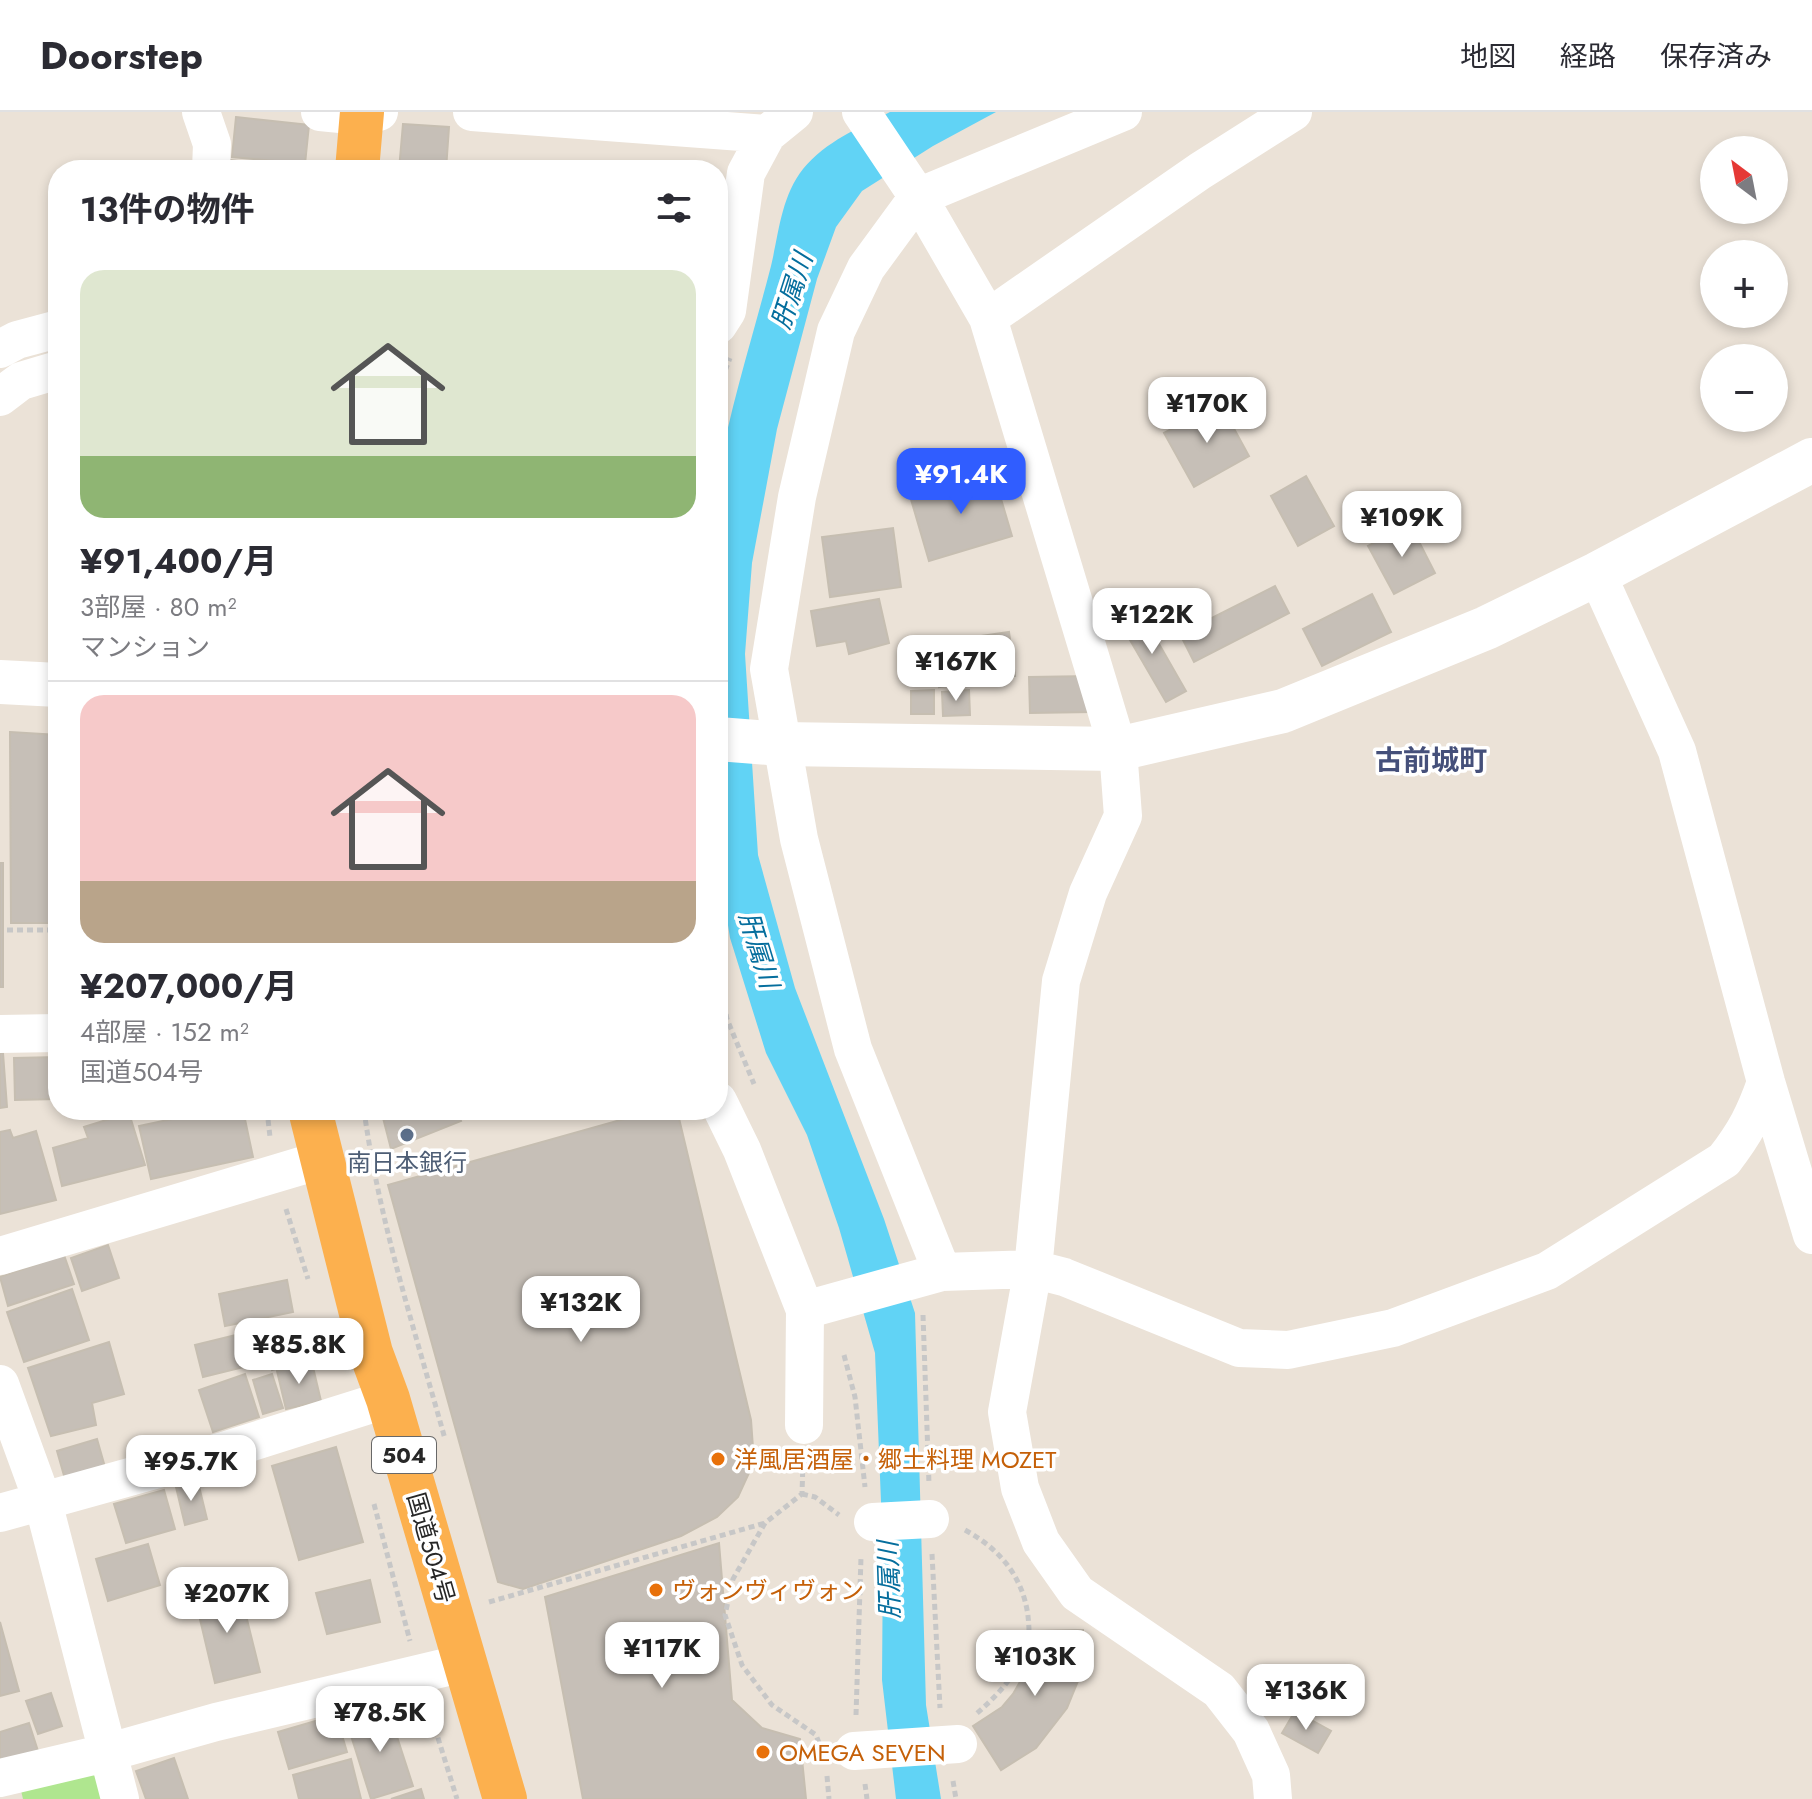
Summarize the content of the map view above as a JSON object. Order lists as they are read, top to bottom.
{
  "streets": {
    "highway": ["504", "国道504号"]
  },
  "districts": ["古前城町"],
  "water": ["肝属川"],
  "places": [
    "南日本銀行",
    "洋風居酒屋・郷土料理 MOZET",
    "ヴォンヴィヴォン",
    "OMEGA SEVEN"
  ],
  "north": "top left",
  "page": {
    "header": "Doorstep",
    "nav": ["地図", "経路", "保存済み"],
    "map_buttons": ["+", "−"],
    "heading": "13件の物件",
    "list": [
      {
        "name": "¥91,400/月",
        "note": "3部屋 · 80 m² · マンション"
      },
      {
        "name": "¥207,000/月",
        "note": "4部屋 · 152 m² · 国道504号"
      }
    ],
    "price": [
      "¥170K",
      "¥91.4K",
      "¥109K",
      "¥122K",
      "¥167K",
      "¥132K",
      "¥85.8K",
      "¥95.7K",
      "¥207K",
      "¥117K",
      "¥103K",
      "¥136K",
      "¥78.5K"
    ]
  }
}
